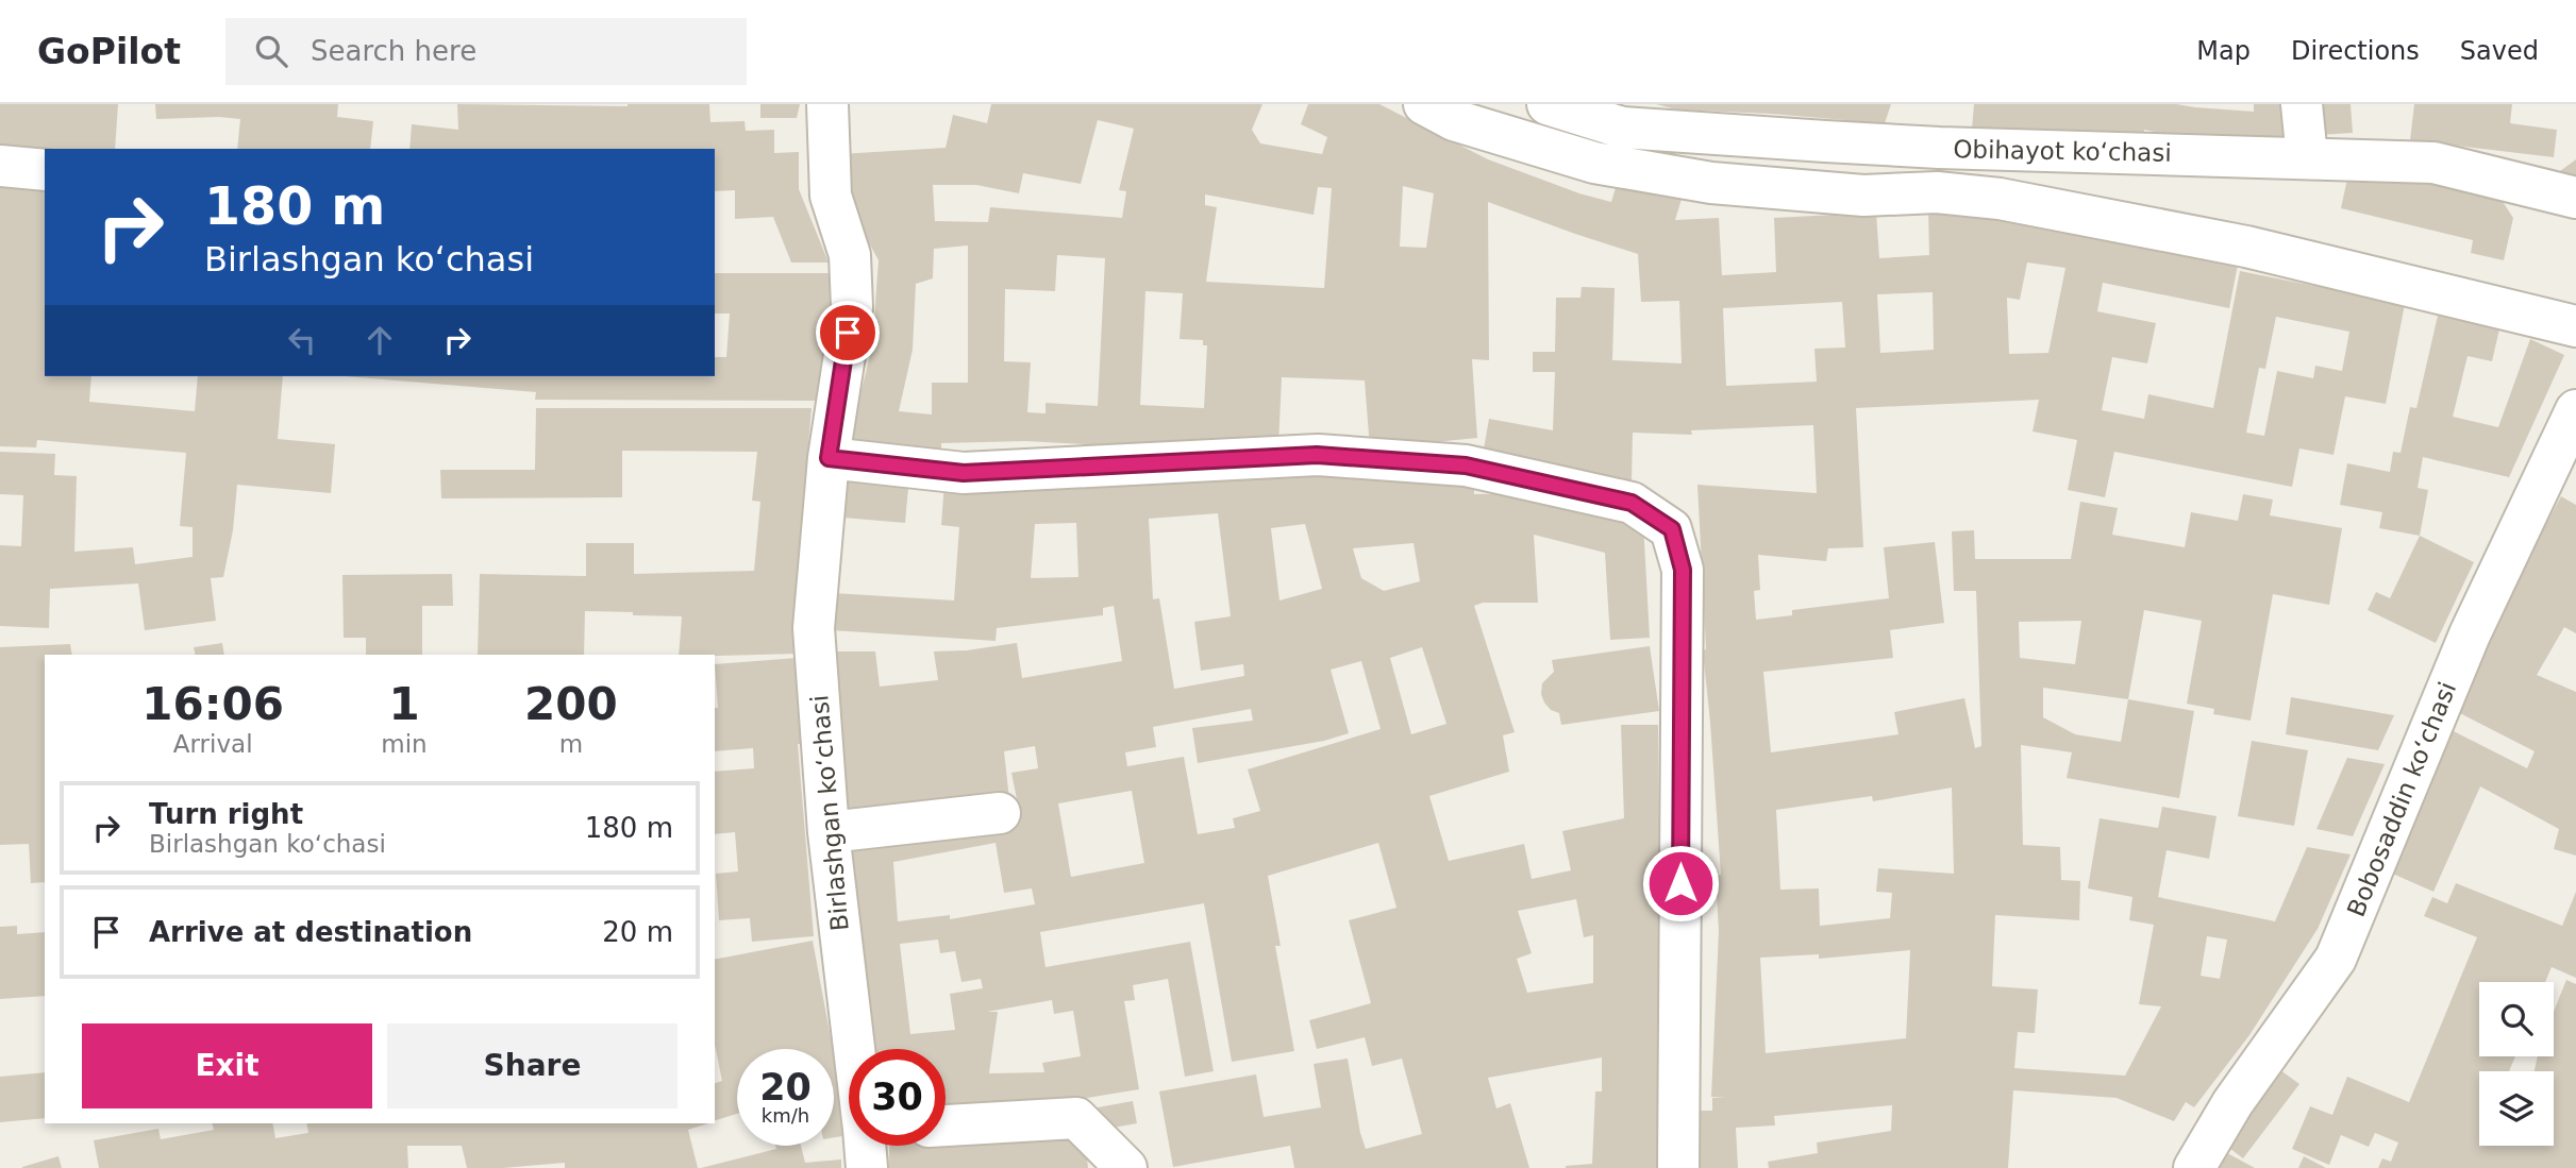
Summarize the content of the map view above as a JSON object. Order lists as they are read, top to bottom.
{
  "streets": {
    "street": ["Obihayot koʻchasi", "Bobosaddin koʻchasi", "Birlashgan koʻchasi"]
  },
  "page": {
    "header": "GoPilot",
    "search": "Search here",
    "nav": ["Map", "Directions", "Saved"],
    "turn": ["180 m", "Birlashgan koʻchasi"],
    "eta": [
      "16:06",
      "Arrival",
      "1",
      "min",
      "200",
      "m"
    ],
    "list": [
      {
        "name": "Turn right",
        "note": "Birlashgan koʻchasi",
        "value": "180 m"
      },
      {
        "name": "Arrive at destination",
        "value": "20 m"
      }
    ],
    "buttons": ["Exit", "Share"],
    "speed": "20 km/h",
    "limit": "30"
  }
}
